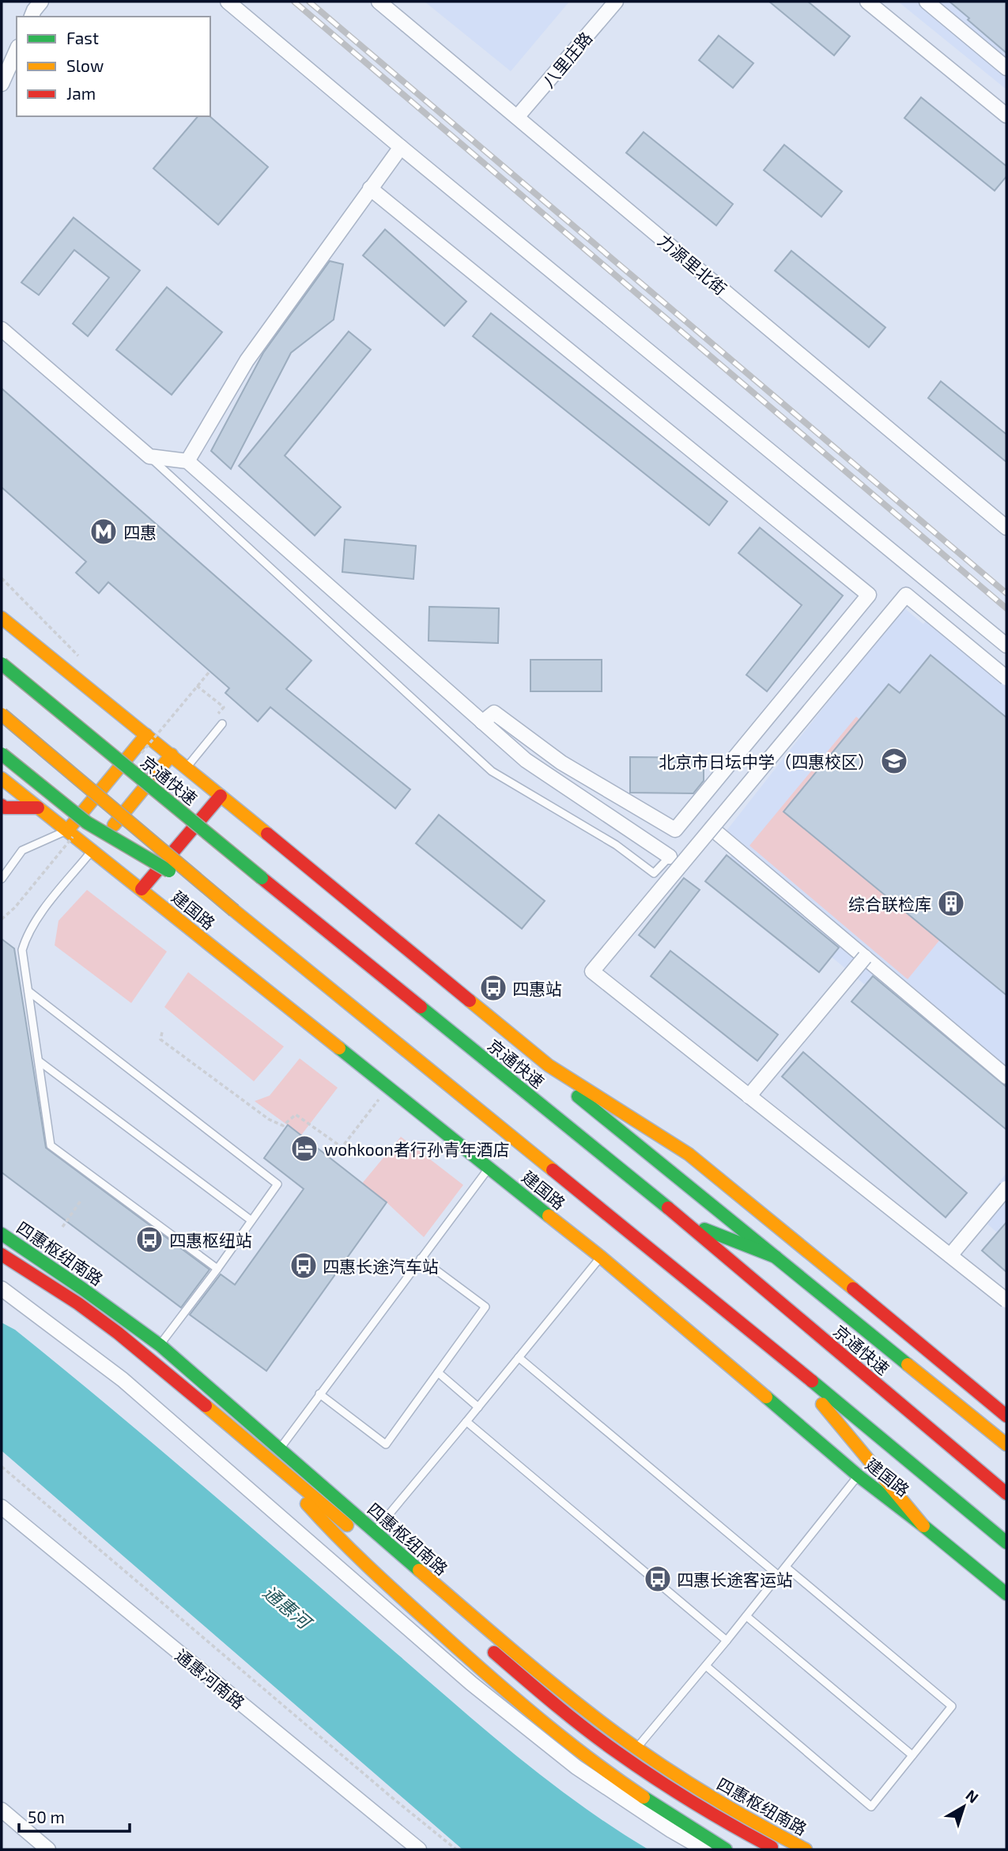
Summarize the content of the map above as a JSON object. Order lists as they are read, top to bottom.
{
  "streets": {
    "main road": ["京通快速", "建国路", "四惠枢纽南路"],
    "street": ["八里庄路", "力源里北街", "通惠河南路"]
  },
  "crossings": [
    ["八里庄路", "力源里北街"]
  ],
  "water": ["通惠河"],
  "places": {
    "metro station": ["四惠"],
    "school or university": ["北京市日坛中学（四惠校区）"],
    "building": ["综合联检库"],
    "bus stop": [
      "四惠站",
      "四惠枢纽站",
      "四惠长途汽车站",
      "四惠长途客运站"
    ],
    "hotel": ["wohkoon者行孙青年酒店"]
  },
  "legend": ["Fast", "Slow", "Jam"],
  "scale_bar": "50 m",
  "north": "top right"
}
